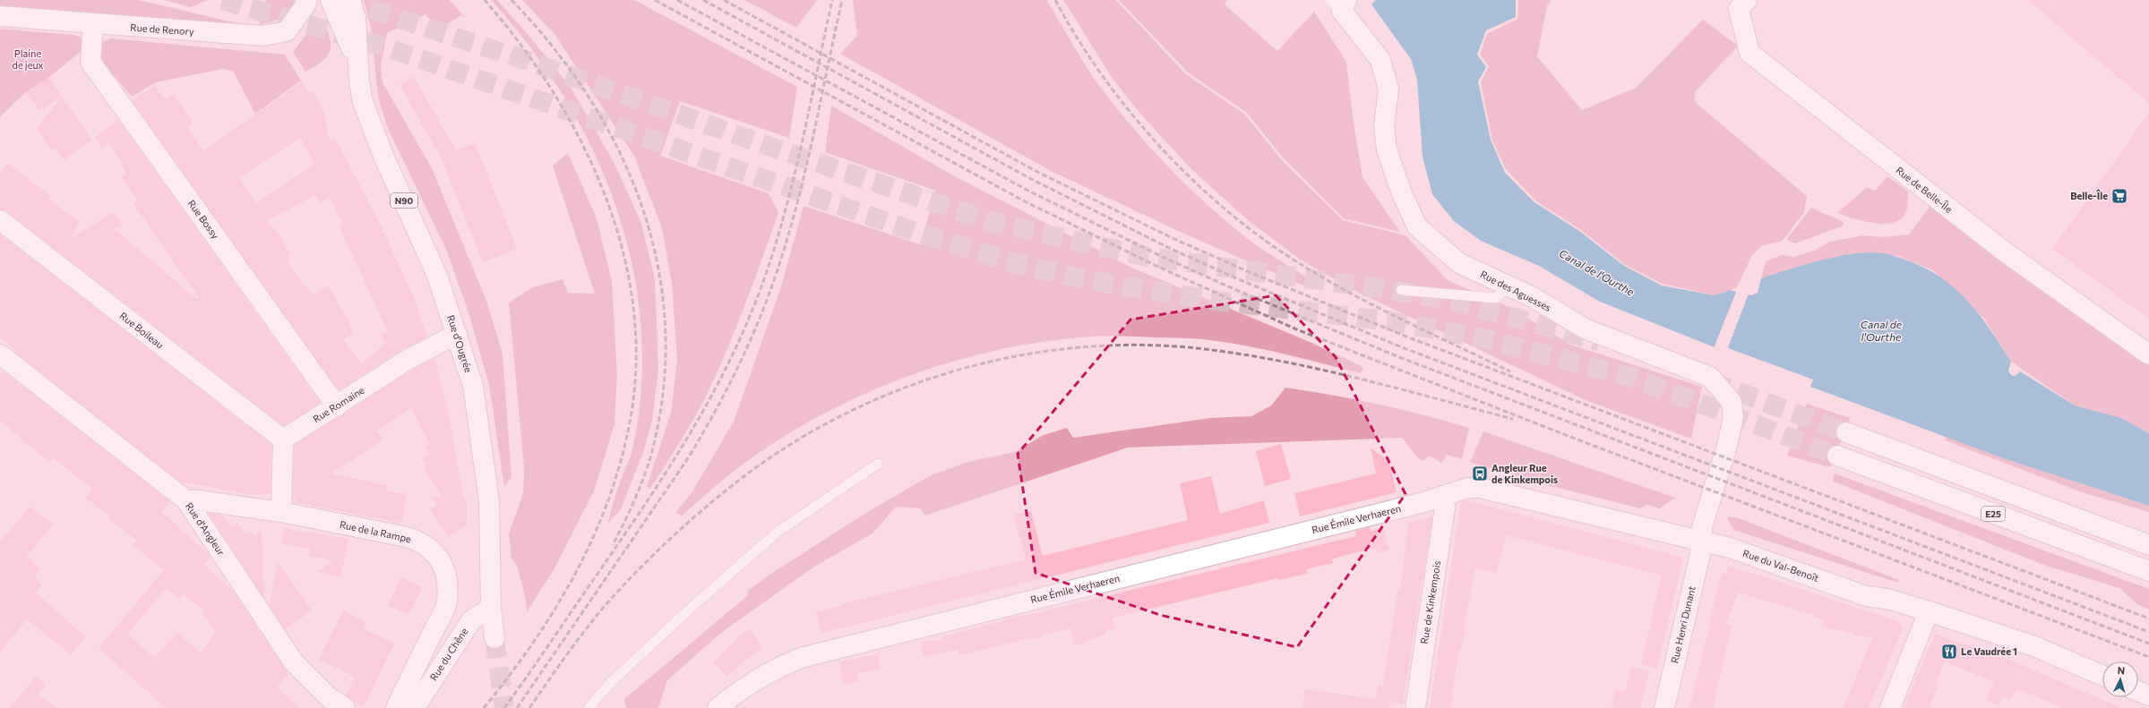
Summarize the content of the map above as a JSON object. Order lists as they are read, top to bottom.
{
  "streets": {
    "main road": [
      "Rue de Renory",
      "Rue de Belle-Île",
      "N90",
      "Rue Bossy",
      "Rue des Aguesses",
      "Rue Boileau",
      "Rue d'Ougrée",
      "Rue Romaine",
      "E25",
      "Rue Émile Verhaeren",
      "Rue d'Angleur",
      "Rue de la Rampe",
      "Rue du Val-Benoît",
      "Rue de Kinkempois",
      "Rue Henri Dunant",
      "Rue du Chêne"
    ]
  },
  "crossings": [
    ["Rue de Renory", "Rue Bossy"],
    ["Rue Bossy", "Rue Romaine"],
    ["Rue des Aguesses", "Rue du Val-Benoît"],
    ["Rue des Aguesses", "Rue Henri Dunant"],
    ["Rue Boileau", "Rue Romaine"],
    ["Rue d'Ougrée", "Rue Romaine"],
    ["Rue d'Ougrée", "Rue du Chêne"],
    ["Rue Émile Verhaeren", "Rue du Val-Benoît"],
    ["Rue Émile Verhaeren", "Rue de Kinkempois"],
    ["Rue d'Angleur", "Rue de la Rampe"],
    ["Rue du Val-Benoît", "Rue de Kinkempois"],
    ["Rue du Val-Benoît", "Rue Henri Dunant"]
  ],
  "water": ["Canal de l'Ourthe"],
  "parks": ["Plaine de jeux"],
  "places": {
    "supermarket": ["Belle-Île"],
    "bus stop": ["Angleur Rue de Kinkempois"],
    "restaurant": ["Le Vaudrée 1"]
  },
  "north": "top"
}
